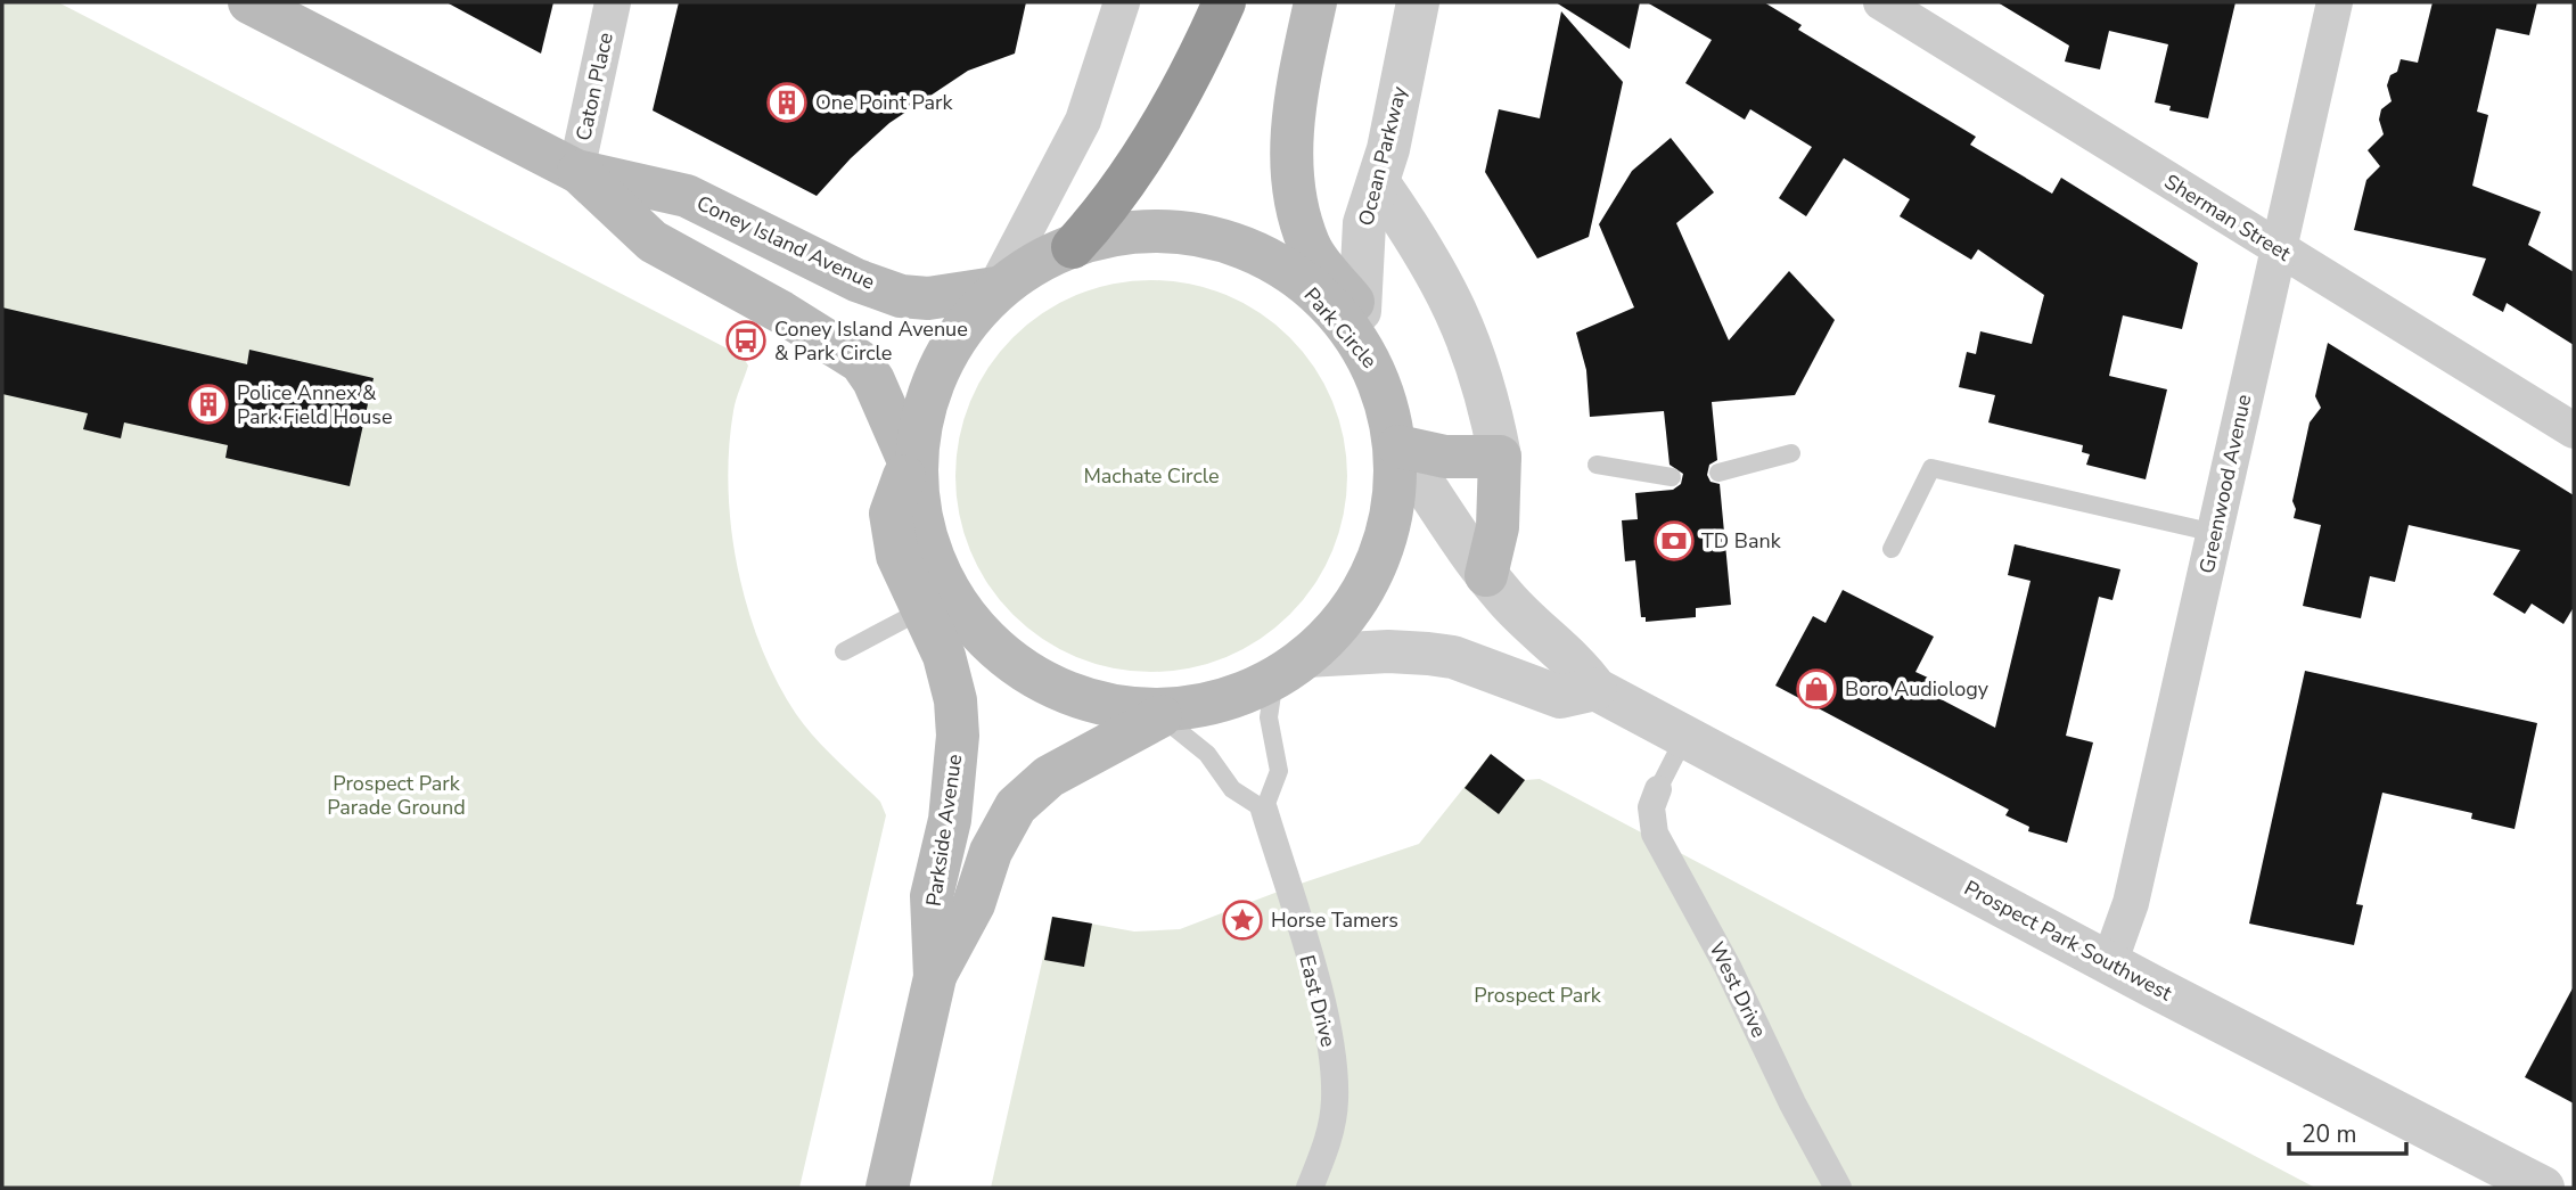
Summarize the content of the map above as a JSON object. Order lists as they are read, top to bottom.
{
  "streets": {
    "main road": ["Coney Island Avenue", "Park Circle", "Parkside Avenue"],
    "street": [
      "Caton Place",
      "Ocean Parkway",
      "Sherman Street",
      "Greenwood Avenue",
      "Prospect Park Southwest",
      "West Drive",
      "East Drive"
    ]
  },
  "crossings": [
    ["Caton Place", "Coney Island Avenue"],
    ["Sherman Street", "Greenwood Avenue"],
    ["Coney Island Avenue", "Park Circle"],
    ["Coney Island Avenue", "Parkside Avenue"],
    ["Park Circle", "Parkside Avenue"],
    ["Park Circle", "Prospect Park Southwest"],
    ["Greenwood Avenue", "Prospect Park Southwest"]
  ],
  "parks": ["Machate Circle", "Prospect Park Parade Ground", "Prospect Park"],
  "places": {
    "building": ["One Point Park", "Police Annex & Park Field House"],
    "bus stop": ["Coney Island Avenue & Park Circle"],
    "bank": ["TD Bank"],
    "shop": ["Boro Audiology"],
    "place": ["Horse Tamers"]
  },
  "scale_bar": "20 m"
}
